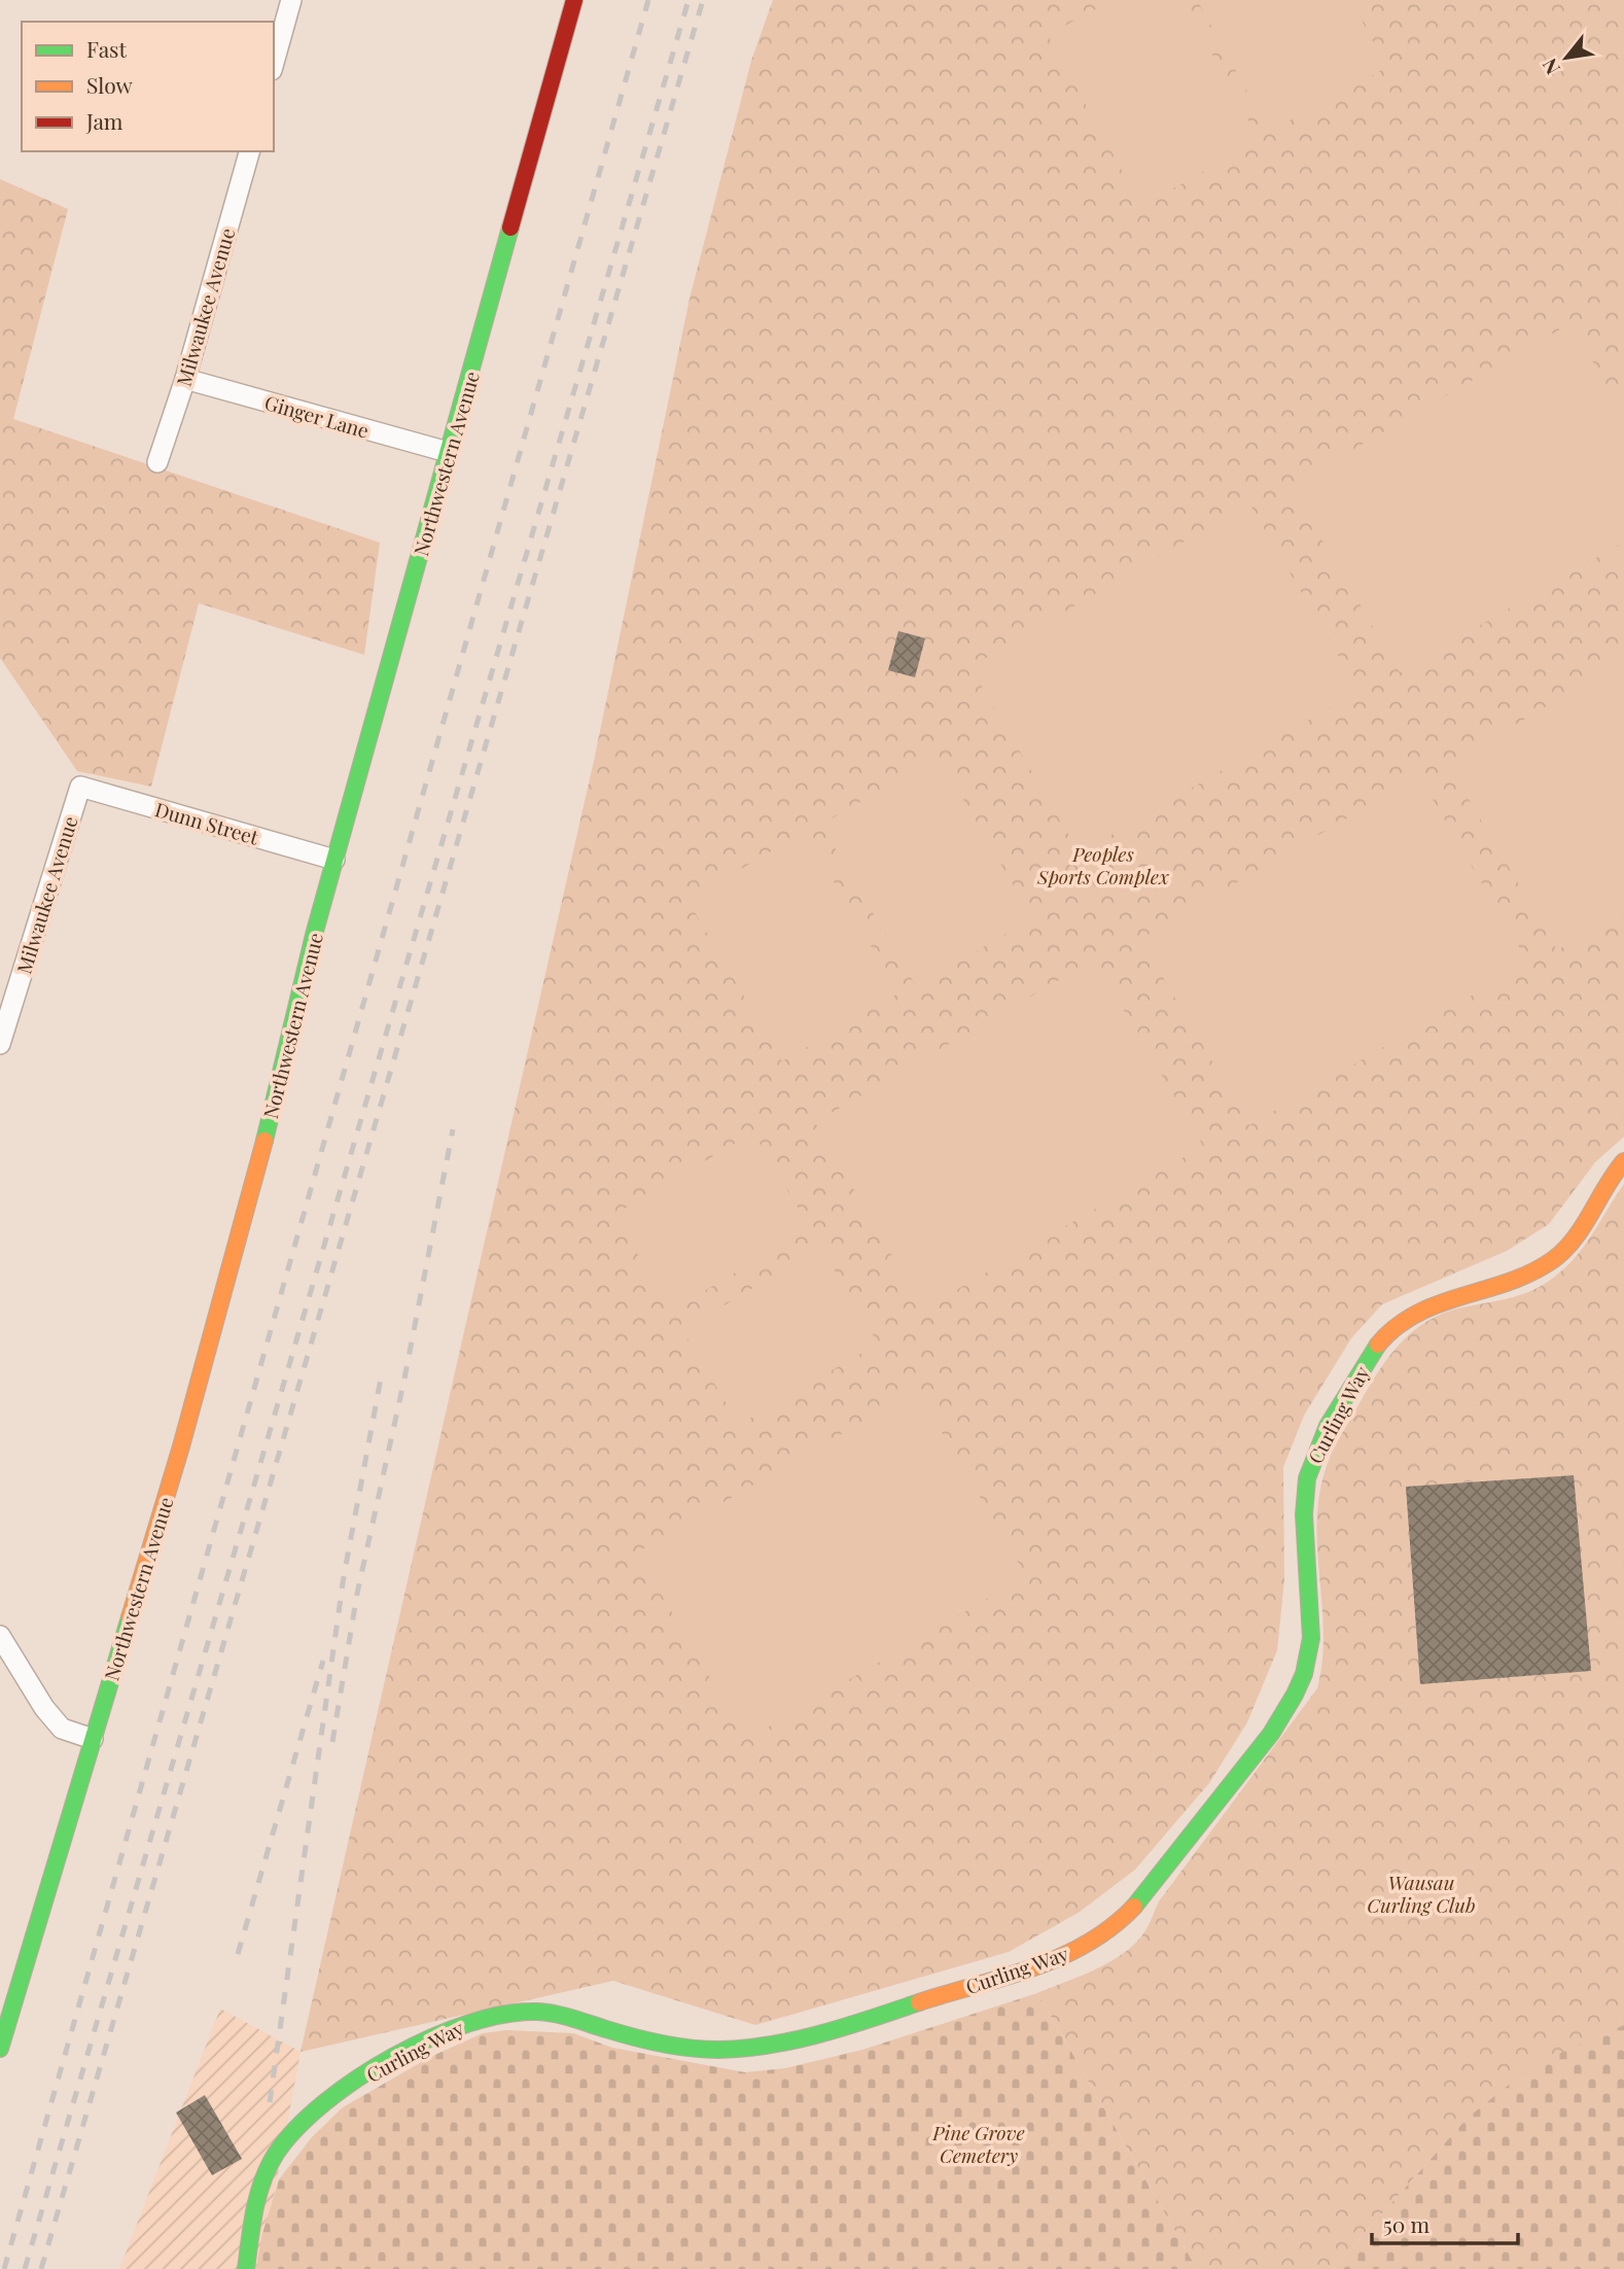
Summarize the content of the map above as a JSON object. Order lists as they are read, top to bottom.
{
  "streets": {
    "street": [
      "Milwaukee Avenue",
      "Ginger Lane",
      "Northwestern Avenue",
      "Dunn Street",
      "Curling Way"
    ]
  },
  "crossings": [
    ["Milwaukee Avenue", "Ginger Lane"],
    ["Milwaukee Avenue", "Dunn Street"],
    ["Ginger Lane", "Northwestern Avenue"],
    ["Northwestern Avenue", "Dunn Street"]
  ],
  "parks": ["Peoples Sports Complex", "Wausau Curling Club", "Pine Grove Cemetery"],
  "legend": ["Fast", "Slow", "Jam"],
  "scale_bar": "50 m",
  "north": "bottom left"
}
